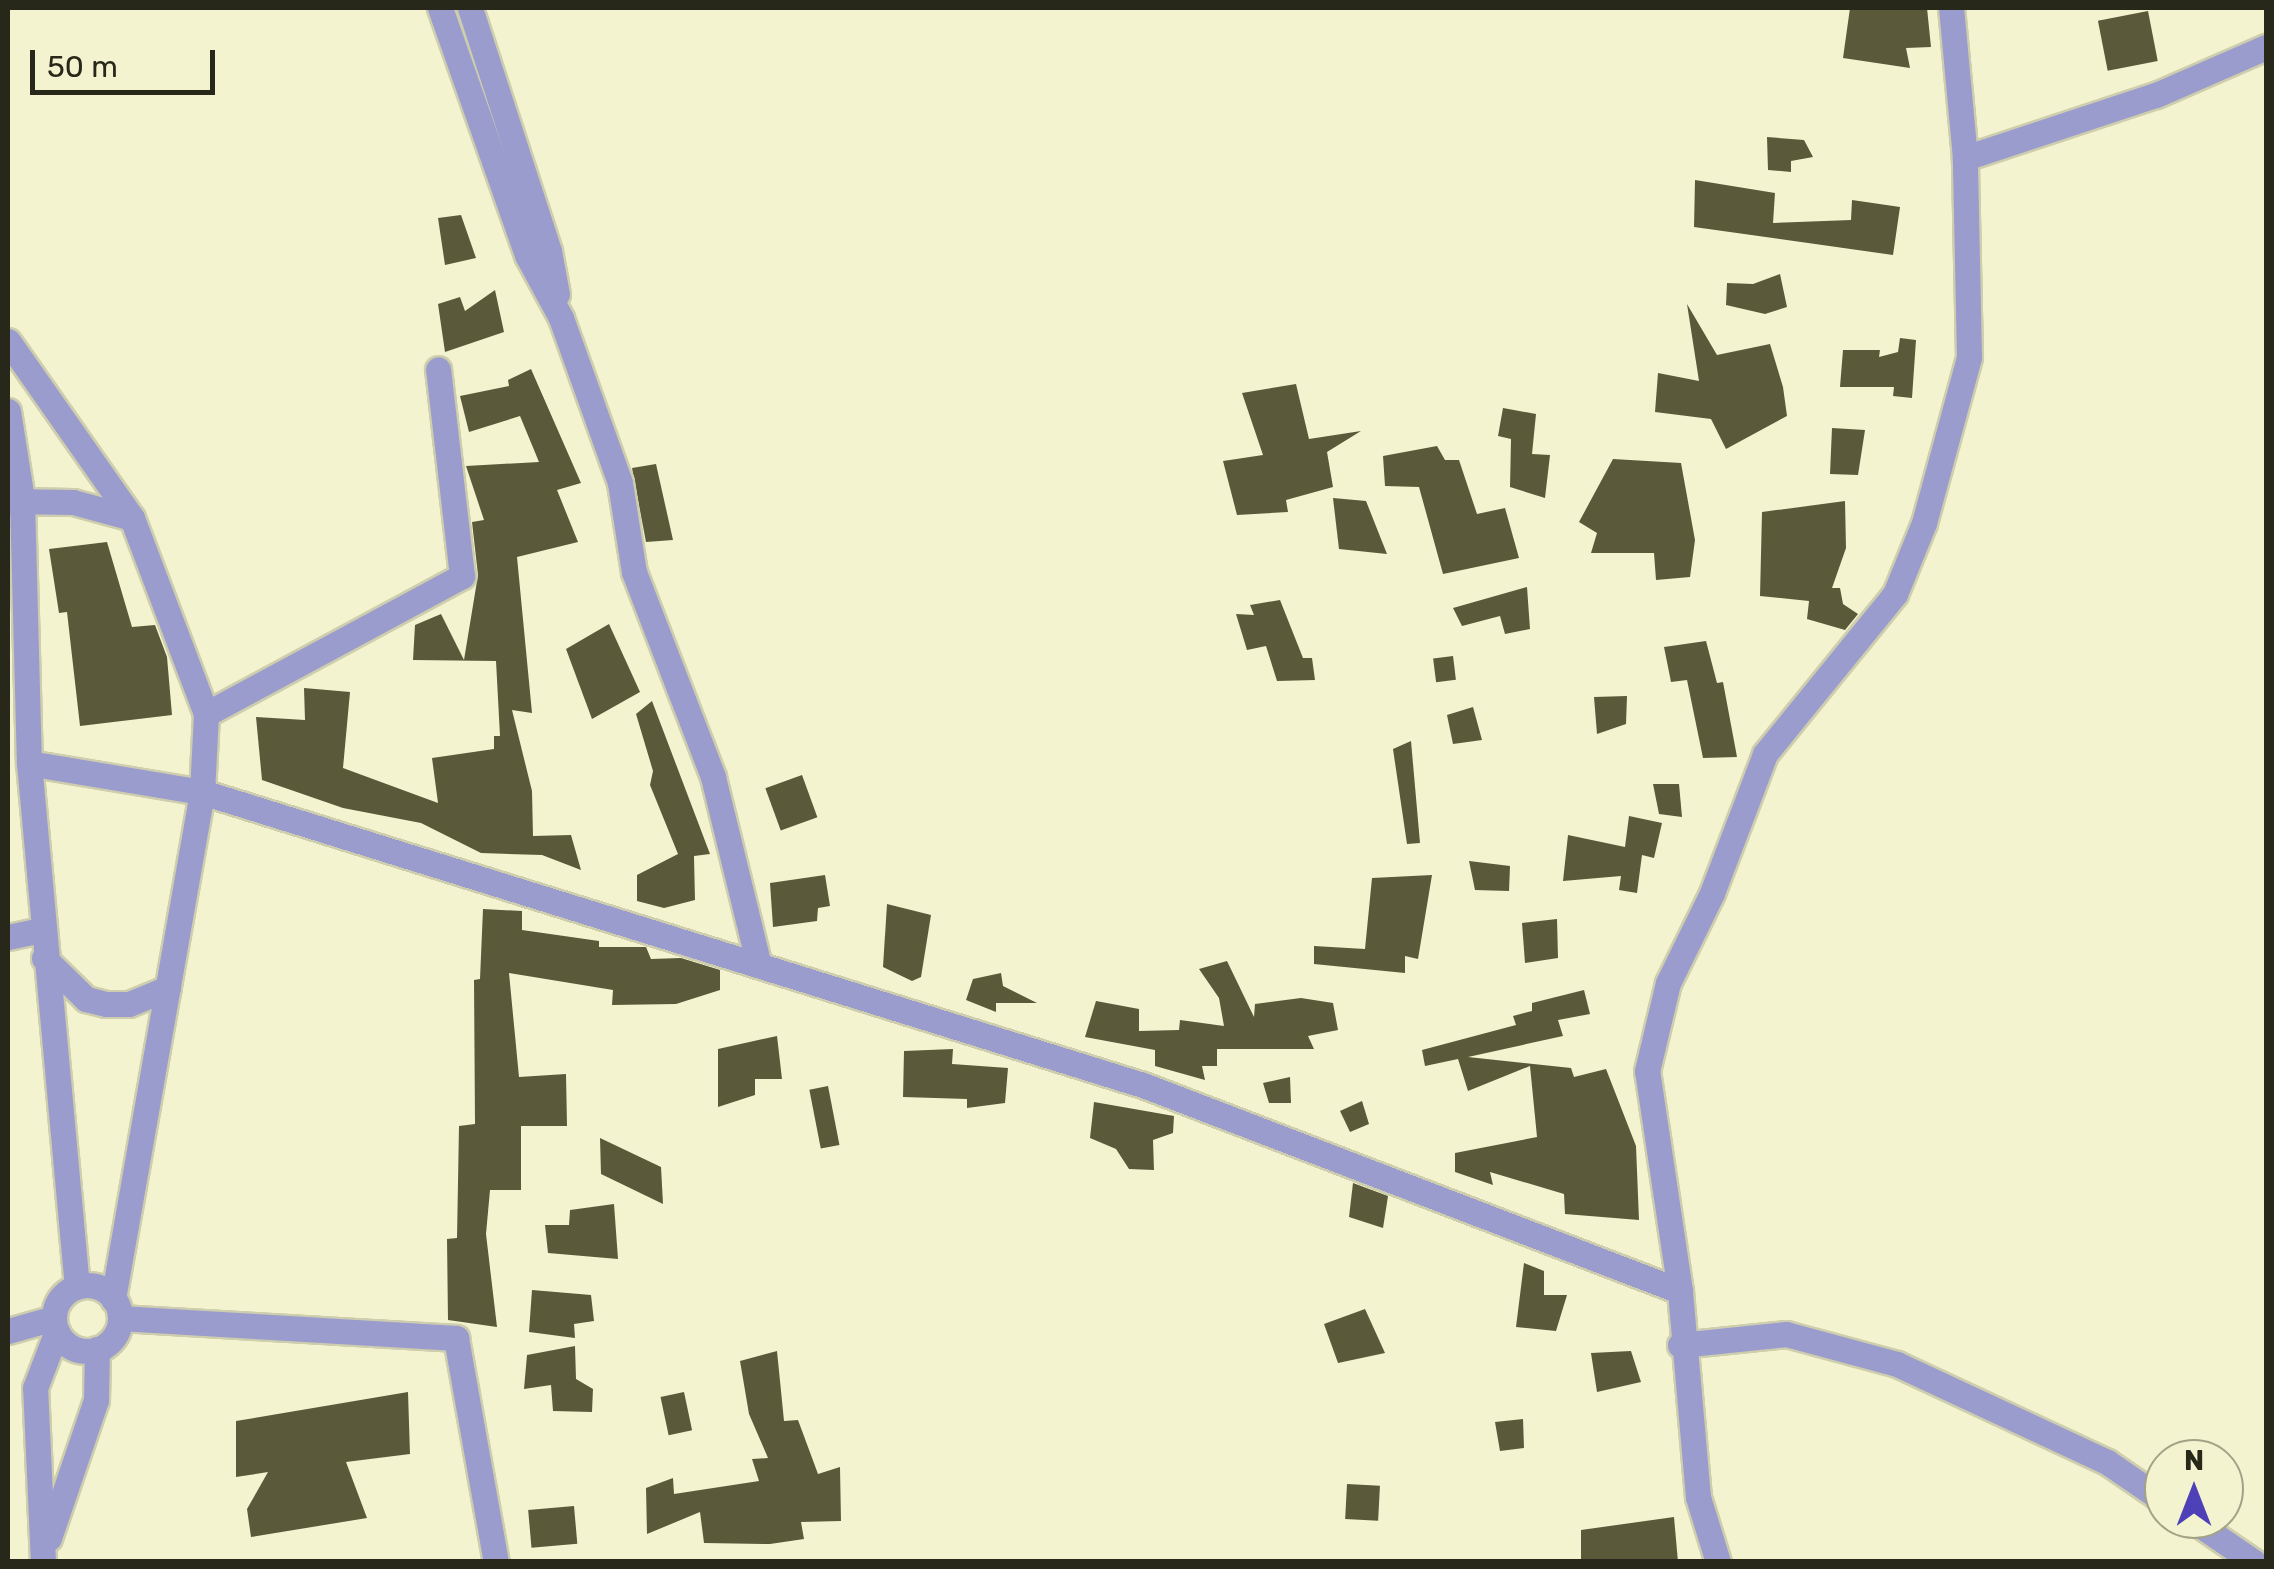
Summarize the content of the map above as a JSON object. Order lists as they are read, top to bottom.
{
  "scale_bar": "50 m",
  "north": "top"
}
